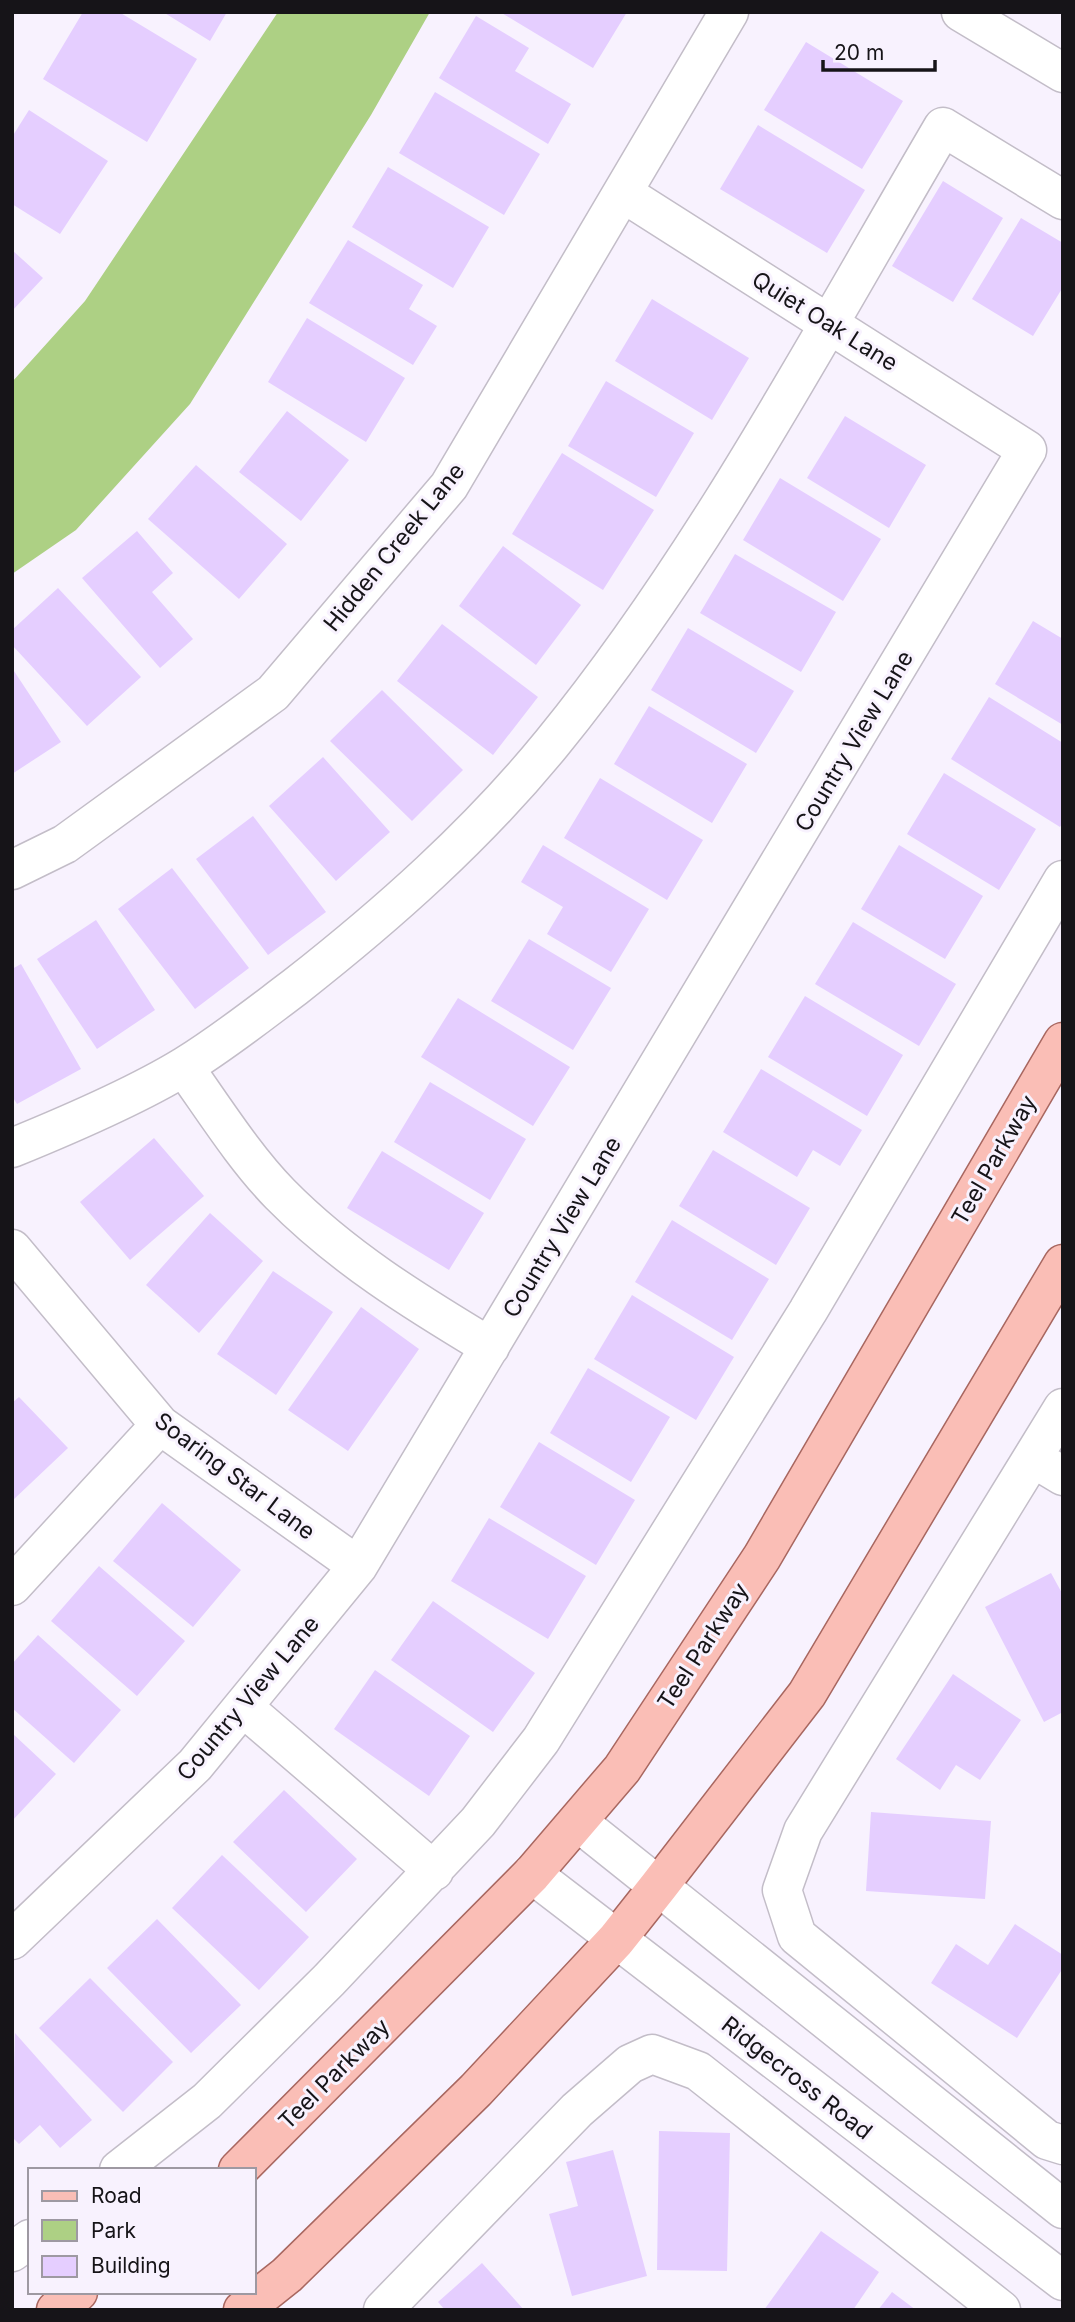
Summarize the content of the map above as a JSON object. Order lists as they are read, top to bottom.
{
  "streets": {
    "main road": ["Teel Parkway"],
    "street": [
      "Quiet Oak Lane",
      "Hidden Creek Lane",
      "Country View Lane",
      "Soaring Star Lane",
      "Ridgecross Road"
    ]
  },
  "crossings": [
    ["Quiet Oak Lane", "Hidden Creek Lane"],
    ["Quiet Oak Lane", "Country View Lane"],
    ["Country View Lane", "Soaring Star Lane"],
    ["Teel Parkway", "Ridgecross Road"]
  ],
  "legend": ["Road", "Park", "Building"],
  "scale_bar": "20 m"
}
